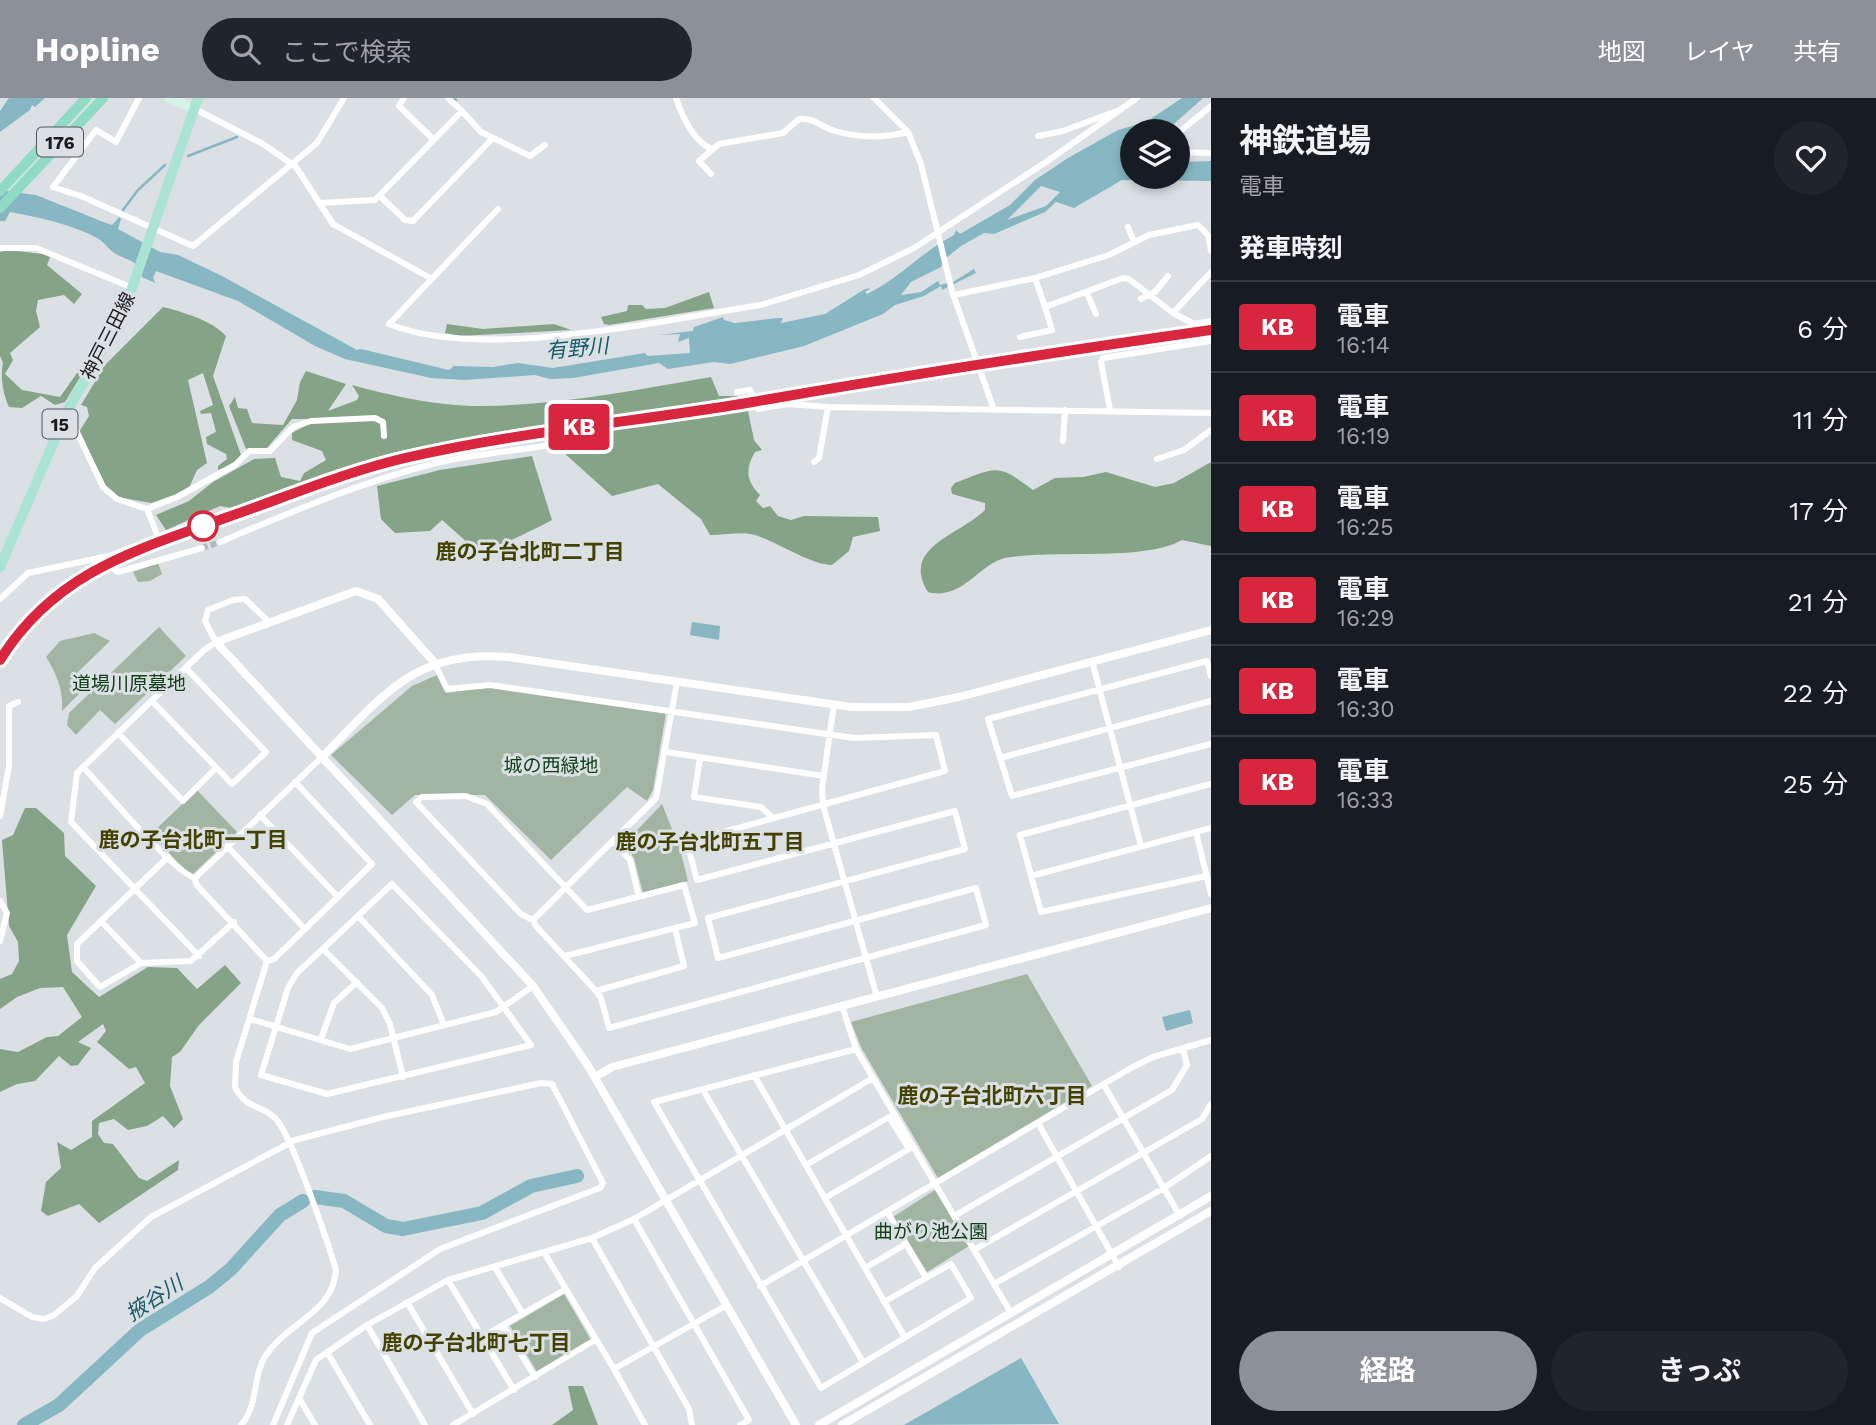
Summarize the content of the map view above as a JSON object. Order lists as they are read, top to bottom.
{
  "streets": {
    "highway": ["176"],
    "main road": ["神戸三田線", "15"]
  },
  "districts": [
    "鹿の子台北町二丁目",
    "鹿の子台北町一丁目",
    "鹿の子台北町五丁目",
    "鹿の子台北町六丁目",
    "鹿の子台北町七丁目"
  ],
  "water": ["有野川", "掖谷川"],
  "parks": ["道場川原墓地", "城の西緑地", "曲がり池公園"],
  "page": {
    "header": "Hopline",
    "search": "ここで検索",
    "nav": ["地図", "レイヤ", "共有"],
    "on_map": "KB",
    "heading": [
      ["神鉄道場", "電車"],
      "発車時刻"
    ],
    "list": [
      {
        "mark": "KB",
        "name": "電車",
        "note": "16:14",
        "value": "6 分"
      },
      {
        "mark": "KB",
        "name": "電車",
        "note": "16:19",
        "value": "11 分"
      },
      {
        "mark": "KB",
        "name": "電車",
        "note": "16:25",
        "value": "17 分"
      },
      {
        "mark": "KB",
        "name": "電車",
        "note": "16:29",
        "value": "21 分"
      },
      {
        "mark": "KB",
        "name": "電車",
        "note": "16:30",
        "value": "22 分"
      },
      {
        "mark": "KB",
        "name": "電車",
        "note": "16:33",
        "value": "25 分"
      }
    ],
    "buttons": ["経路", "きっぷ"]
  }
}
